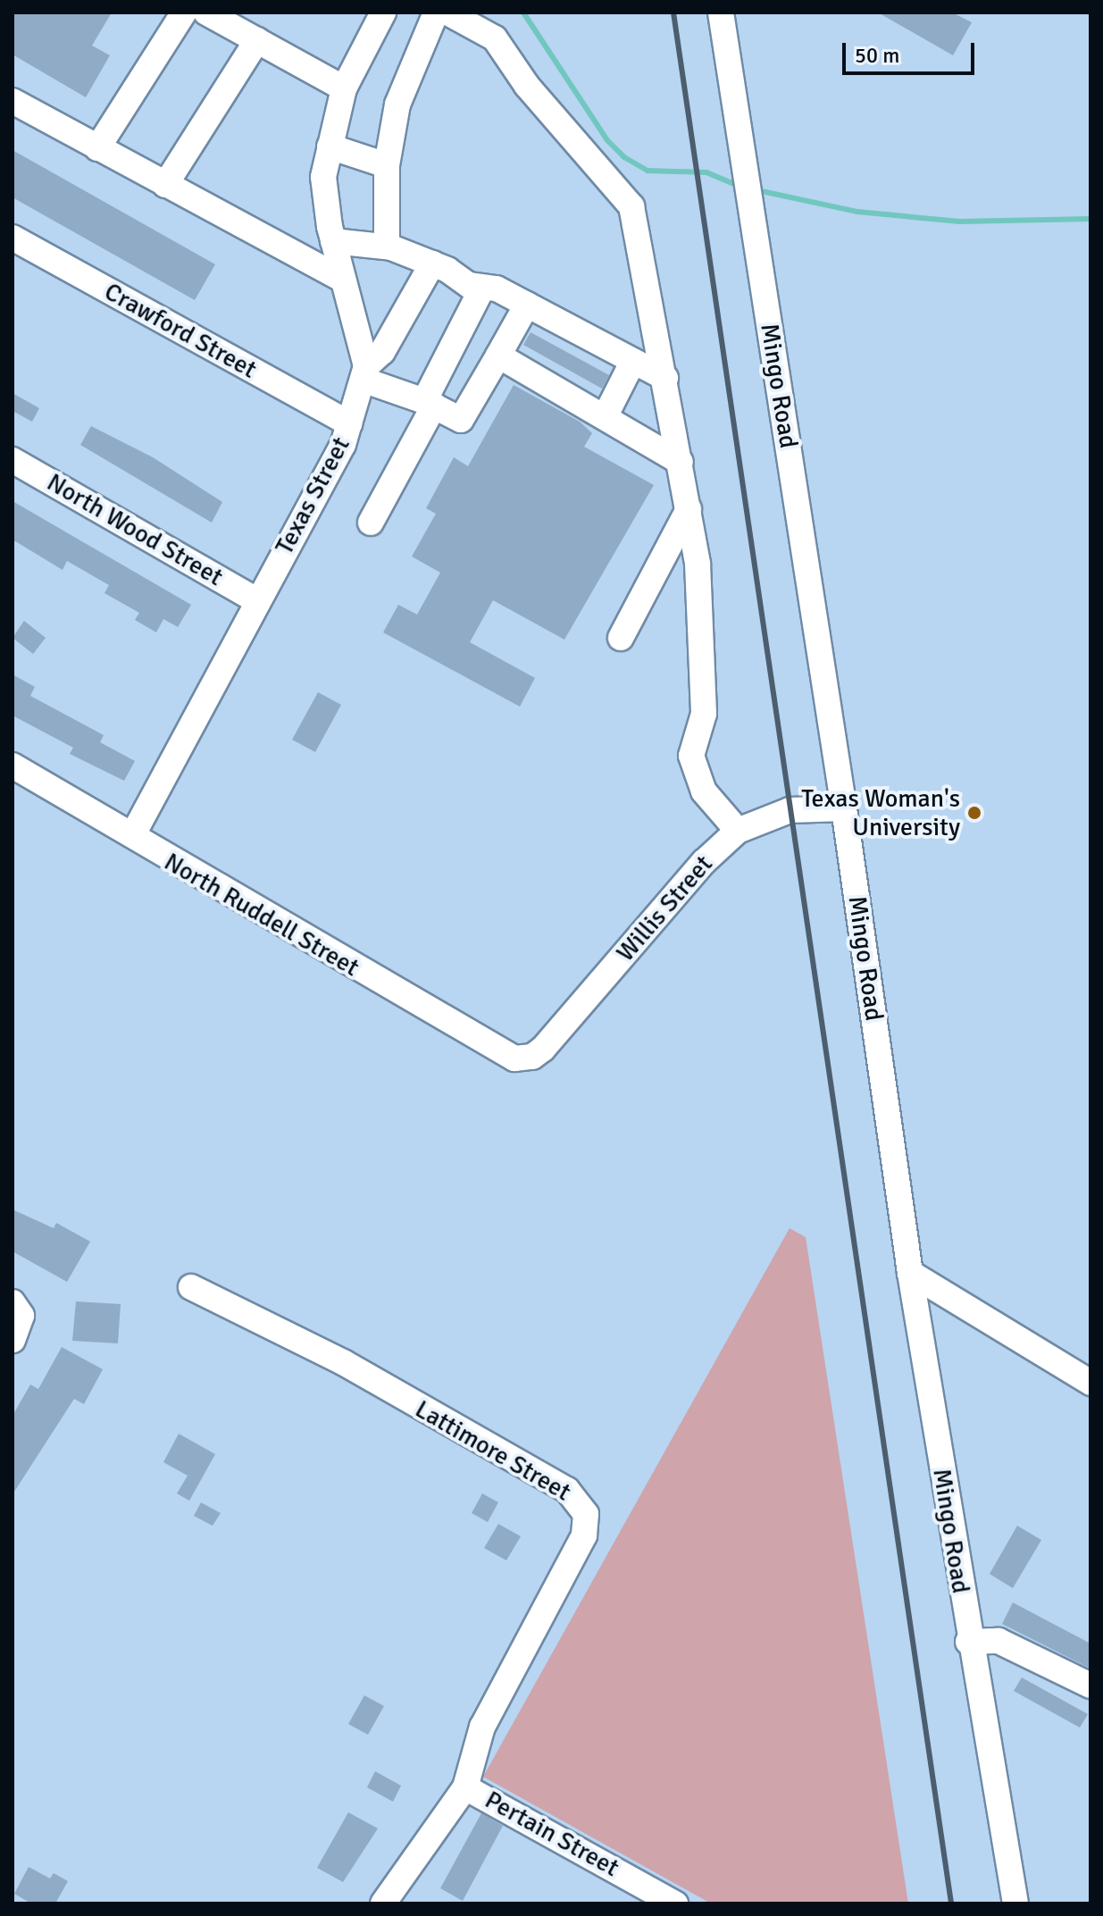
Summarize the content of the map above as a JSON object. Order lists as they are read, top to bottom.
{
  "streets": {
    "street": [
      "Crawford Street",
      "Mingo Road",
      "Texas Street",
      "North Wood Street",
      "Willis Street",
      "North Ruddell Street",
      "Lattimore Street",
      "Pertain Street"
    ]
  },
  "crossings": [
    ["Crawford Street", "Texas Street"],
    ["Mingo Road", "Willis Street"],
    ["Texas Street", "North Wood Street"],
    ["Texas Street", "North Ruddell Street"],
    ["Willis Street", "North Ruddell Street"],
    ["Lattimore Street", "Pertain Street"]
  ],
  "places": ["Texas Woman's University"],
  "scale_bar": "50 m"
}
